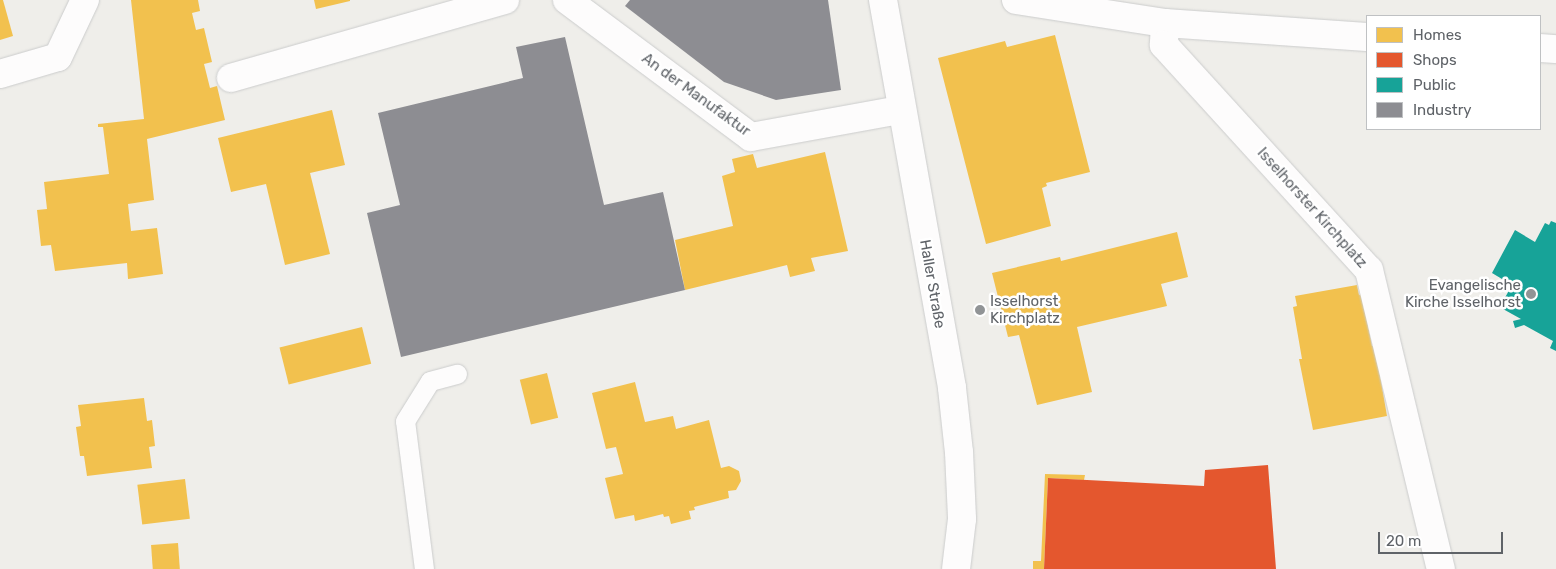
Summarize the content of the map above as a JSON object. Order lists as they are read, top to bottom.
{
  "streets": {
    "street": ["An der Manufaktur", "Isselhorster Kirchplatz", "Haller Straße"]
  },
  "crossings": [
    ["An der Manufaktur", "Haller Straße"]
  ],
  "places": ["Evangelische Kirche Isselhorst", "Isselhorst Kirchplatz"],
  "legend": [
    "Homes",
    "Shops",
    "Public",
    "Industry"
  ],
  "scale_bar": "20 m"
}
